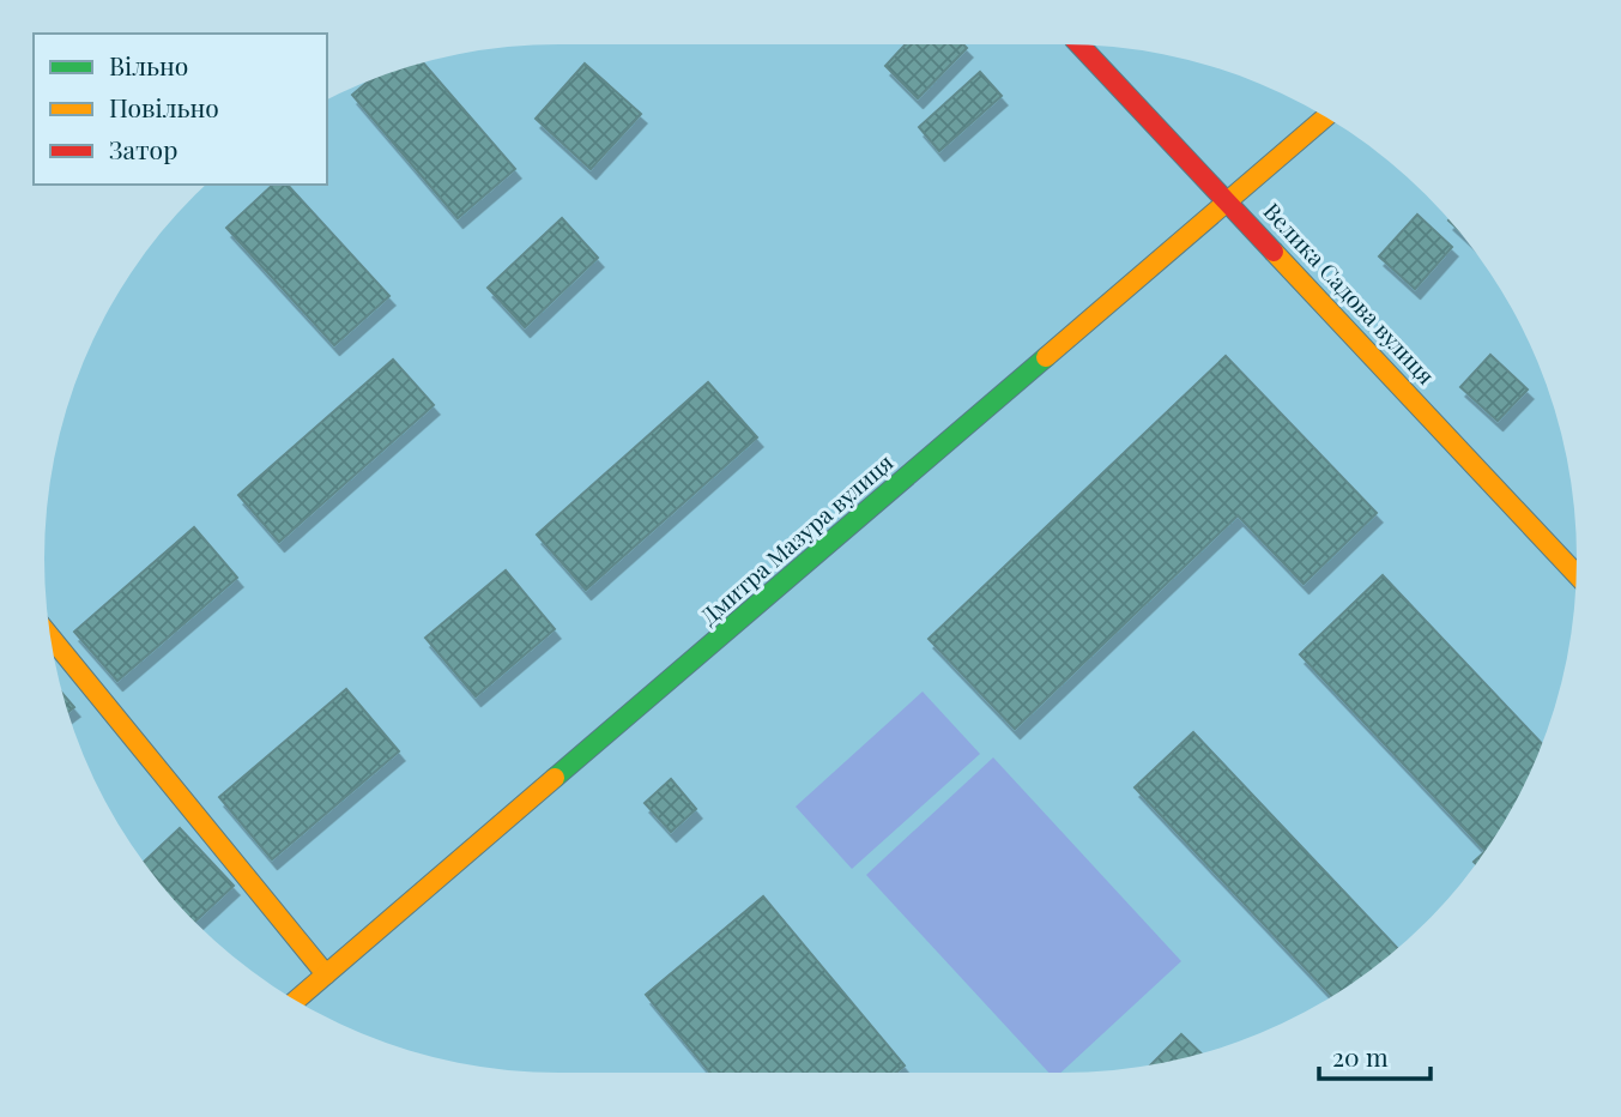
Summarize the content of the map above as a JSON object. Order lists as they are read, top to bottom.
{
  "streets": {
    "street": ["Велика Садова вулиця", "Дмитра Мазура вулиця"]
  },
  "crossings": [
    ["Велика Садова вулиця", "Дмитра Мазура вулиця"]
  ],
  "legend": ["Вільно", "Повільно", "Затор"],
  "scale_bar": "20 m"
}
